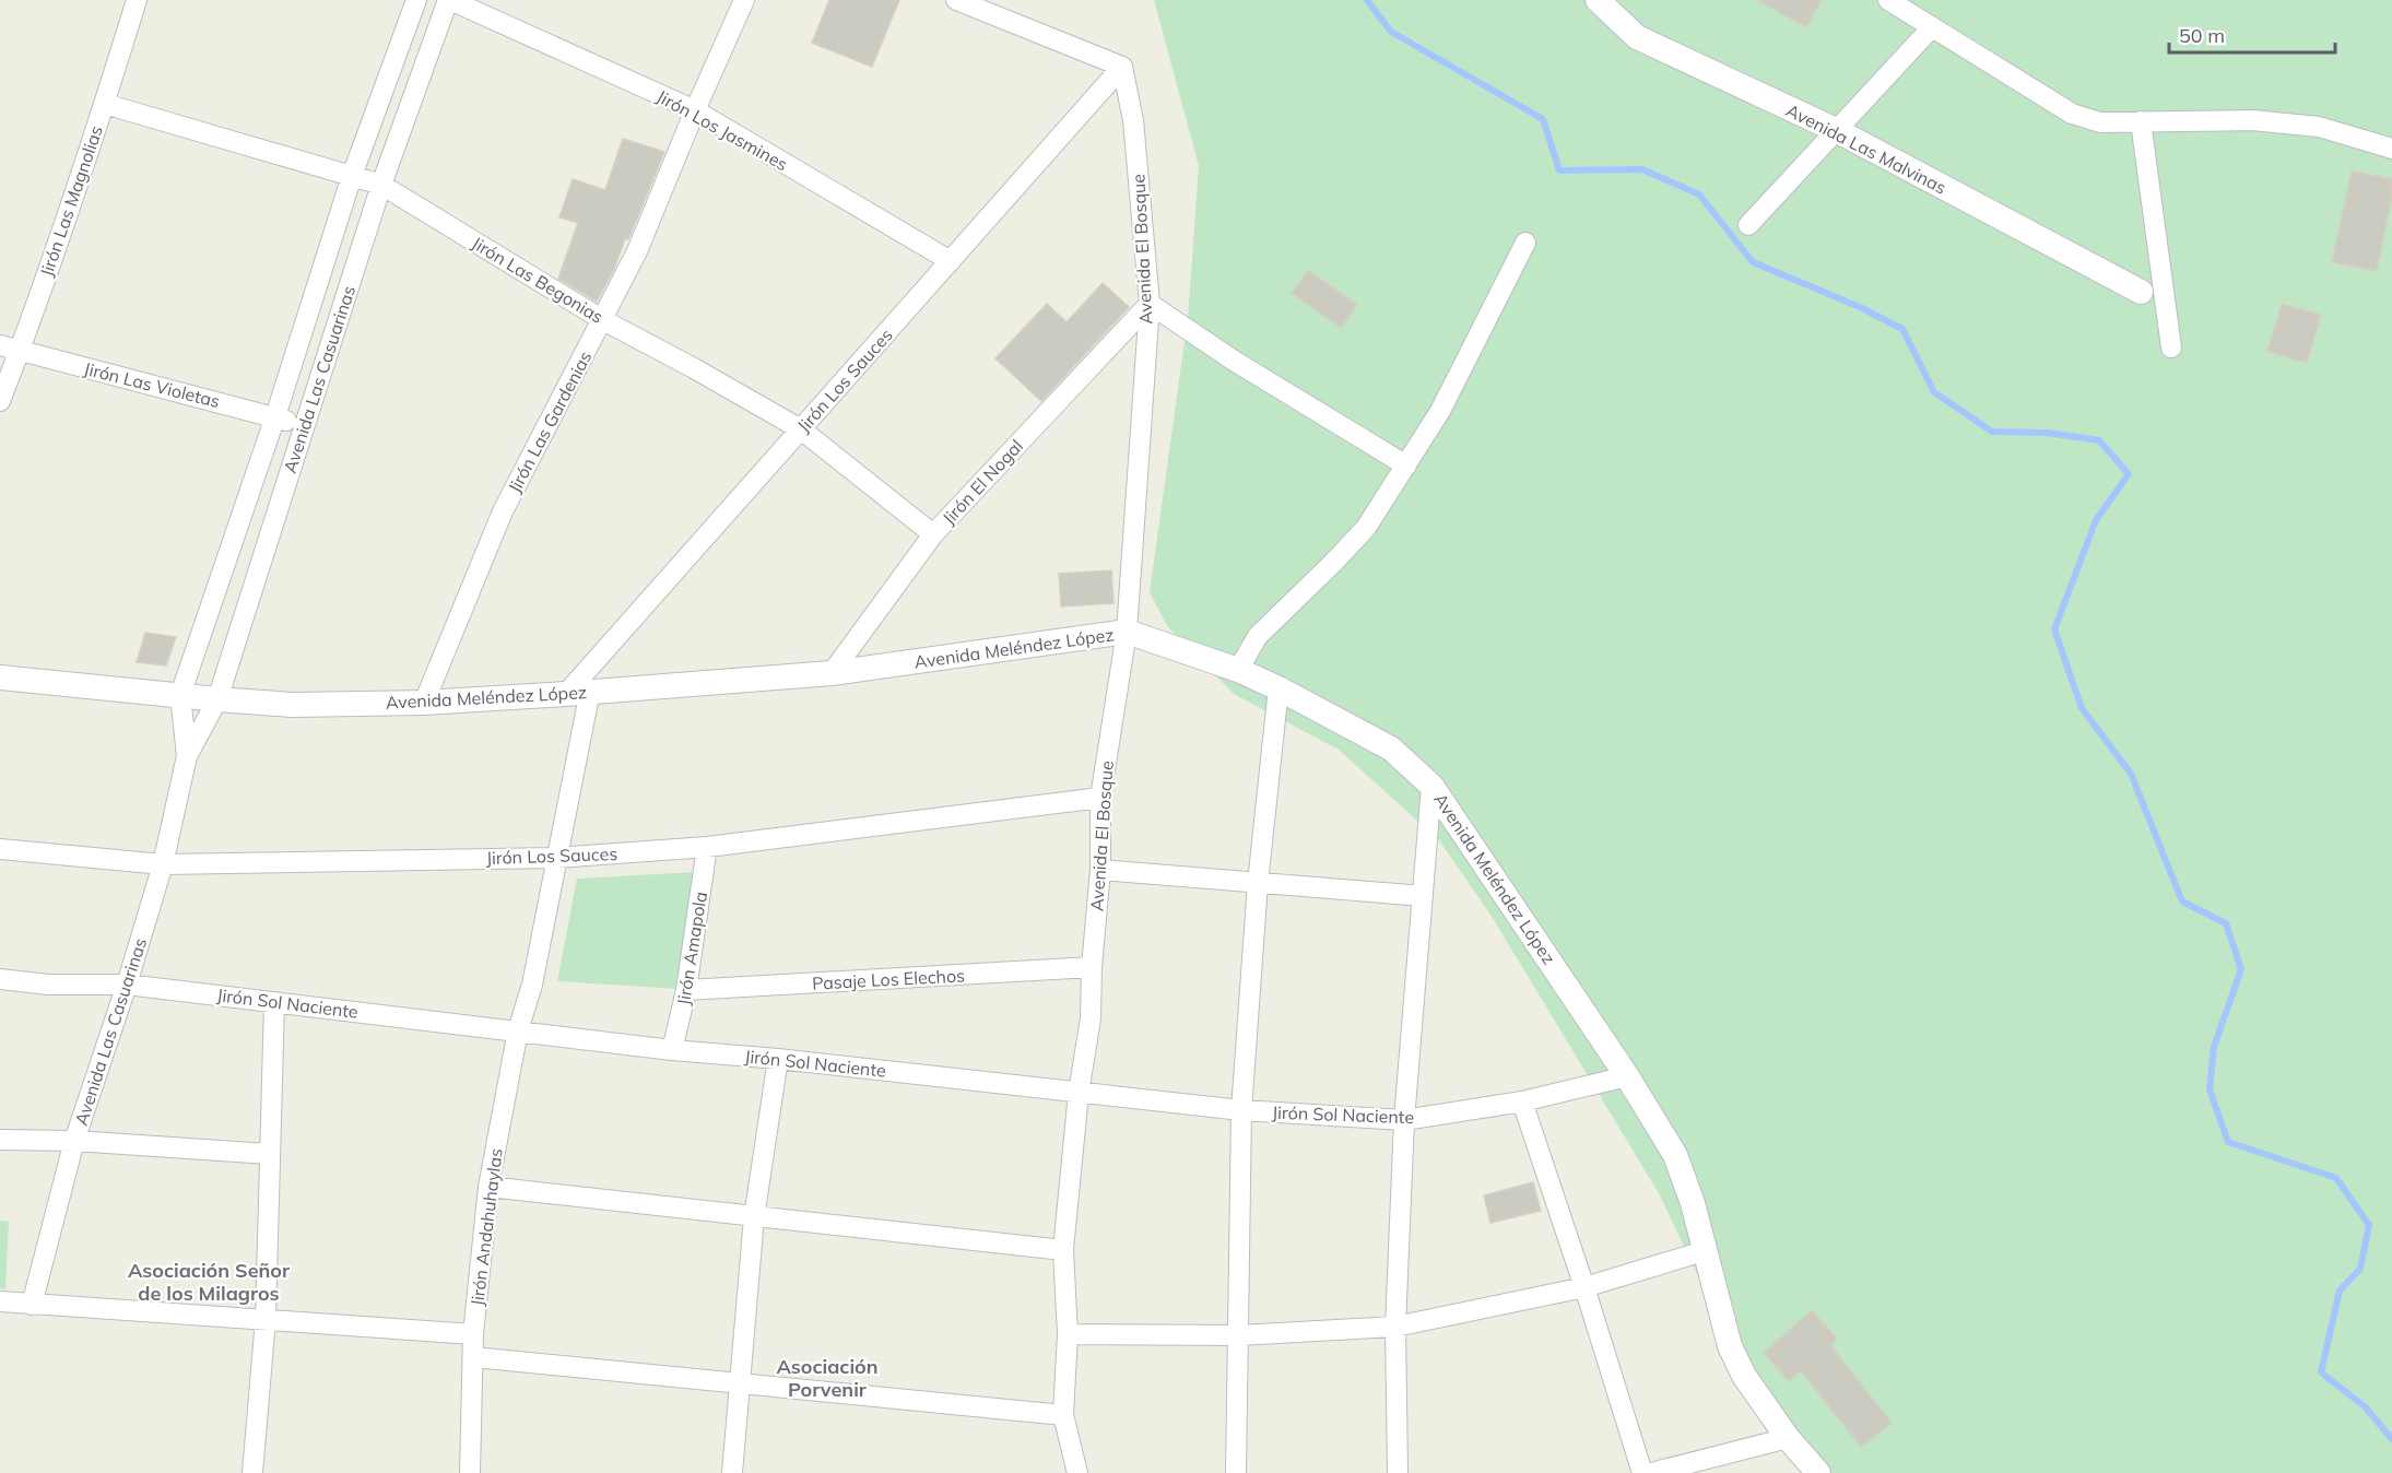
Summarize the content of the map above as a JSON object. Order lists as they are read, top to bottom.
{
  "streets": {
    "street": [
      "Jirón Los Jasmines",
      "Avenida Las Malvinas",
      "Jirón Las Magnolias",
      "Avenida El Bosque",
      "Jirón Las Begonias",
      "Avenida Las Casuarinas",
      "Jirón Los Sauces",
      "Jirón Las Violetas",
      "Jirón Las Gardenias",
      "Jirón El Nogal",
      "Avenida Meléndez López",
      "Jirón Amapola",
      "Pasaje Los Elechos",
      "Jirón Sol Naciente",
      "Jirón Andahuhaylas"
    ]
  },
  "crossings": [
    ["Jirón Los Jasmines", "Avenida Las Casuarinas"],
    ["Jirón Los Jasmines", "Jirón Los Sauces"],
    ["Jirón Los Jasmines", "Jirón Las Gardenias"],
    ["Jirón Las Magnolias", "Jirón Las Begonias"],
    ["Jirón Las Magnolias", "Jirón Las Violetas"],
    ["Avenida El Bosque", "Jirón Los Sauces"],
    ["Avenida El Bosque", "Jirón El Nogal"],
    ["Avenida El Bosque", "Avenida Meléndez López"],
    ["Avenida El Bosque", "Pasaje Los Elechos"],
    ["Avenida El Bosque", "Jirón Sol Naciente"],
    ["Jirón Las Begonias", "Avenida Las Casuarinas"],
    ["Jirón Las Begonias", "Jirón Los Sauces"],
    ["Jirón Las Begonias", "Jirón Las Gardenias"],
    ["Jirón Las Begonias", "Jirón El Nogal"],
    ["Avenida Las Casuarinas", "Jirón Los Sauces"],
    ["Avenida Las Casuarinas", "Jirón Las Violetas"],
    ["Avenida Las Casuarinas", "Avenida Meléndez López"],
    ["Avenida Las Casuarinas", "Jirón Sol Naciente"],
    ["Jirón Los Sauces", "Avenida Meléndez López"],
    ["Jirón Los Sauces", "Jirón Amapola"],
    ["Jirón Los Sauces", "Jirón Andahuhaylas"],
    ["Jirón Las Gardenias", "Avenida Meléndez López"],
    ["Jirón El Nogal", "Avenida Meléndez López"],
    ["Avenida Meléndez López", "Jirón Sol Naciente"],
    ["Jirón Amapola", "Pasaje Los Elechos"],
    ["Jirón Amapola", "Jirón Sol Naciente"],
    ["Jirón Sol Naciente", "Jirón Andahuhaylas"]
  ],
  "districts": ["Asociación Señor de los Milagros", "Asociación Porvenir"],
  "scale_bar": "50 m"
}
